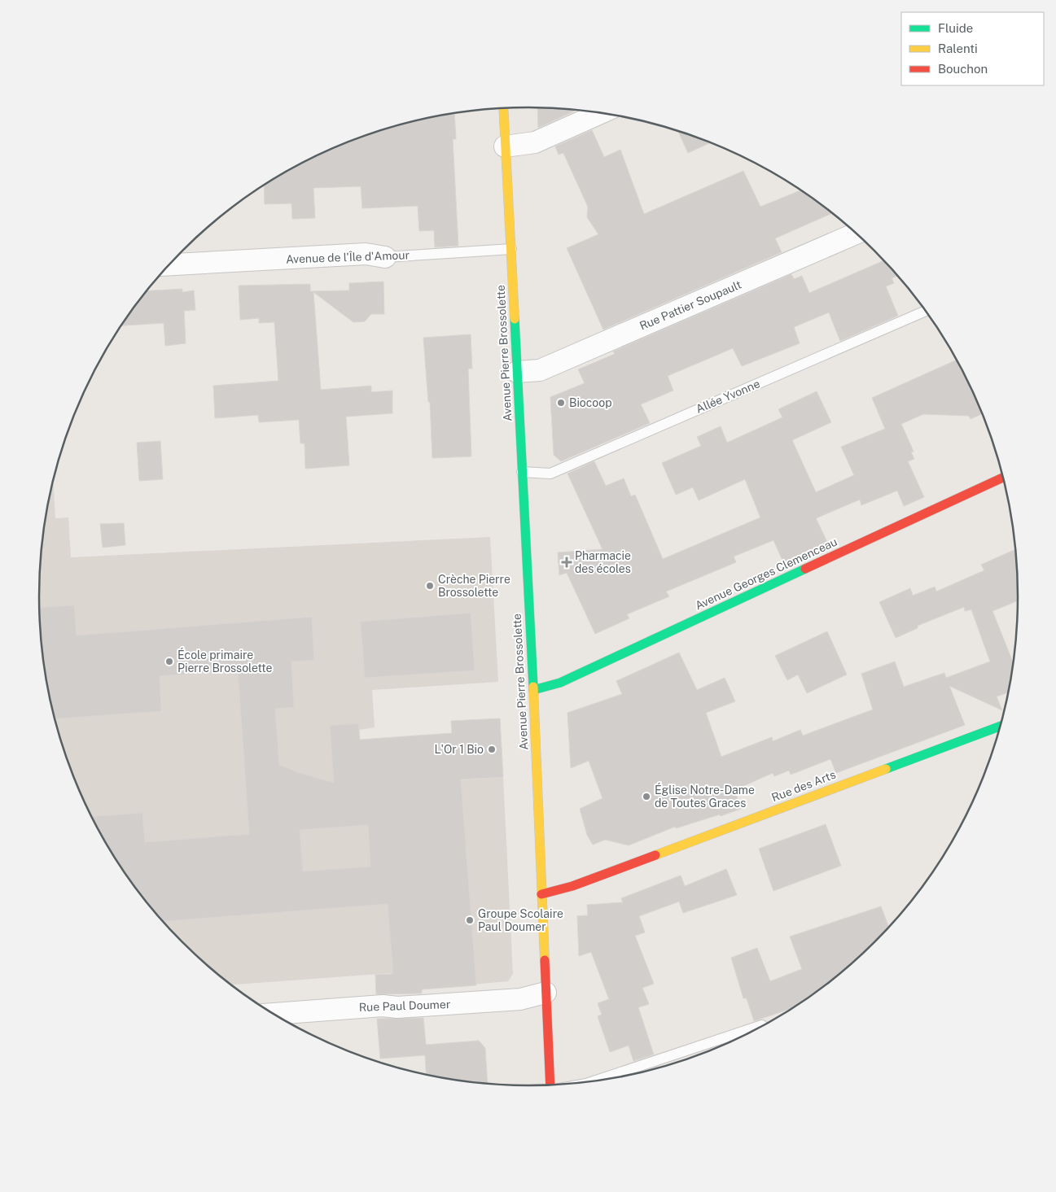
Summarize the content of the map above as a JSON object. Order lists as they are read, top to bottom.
{
  "streets": {
    "main road": ["Avenue Pierre Brossolette", "Avenue Georges Clemenceau", "Rue des Arts"],
    "street": ["Avenue de l'Île d'Amour", "Rue Pattier Soupault", "Rue Paul Doumer"],
    "lane": ["Allée Yvonne"]
  },
  "crossings": [
    ["Avenue de l'Île d'Amour", "Avenue Pierre Brossolette"],
    ["Rue Pattier Soupault", "Avenue Pierre Brossolette"],
    ["Avenue Pierre Brossolette", "Allée Yvonne"],
    ["Avenue Pierre Brossolette", "Avenue Georges Clemenceau"],
    ["Avenue Pierre Brossolette", "Rue des Arts"],
    ["Avenue Pierre Brossolette", "Rue Paul Doumer"]
  ],
  "places": {
    "other": [
      "Biocoop",
      "Crèche Pierre Brossolette",
      "École primaire Pierre Brossolette",
      "L'Or 1 Bio",
      "Église Notre-Dame de Toutes Graces",
      "Groupe Scolaire Paul Doumer"
    ],
    "health": ["Pharmacie des écoles"]
  },
  "legend": ["Fluide", "Ralenti", "Bouchon"]
}
